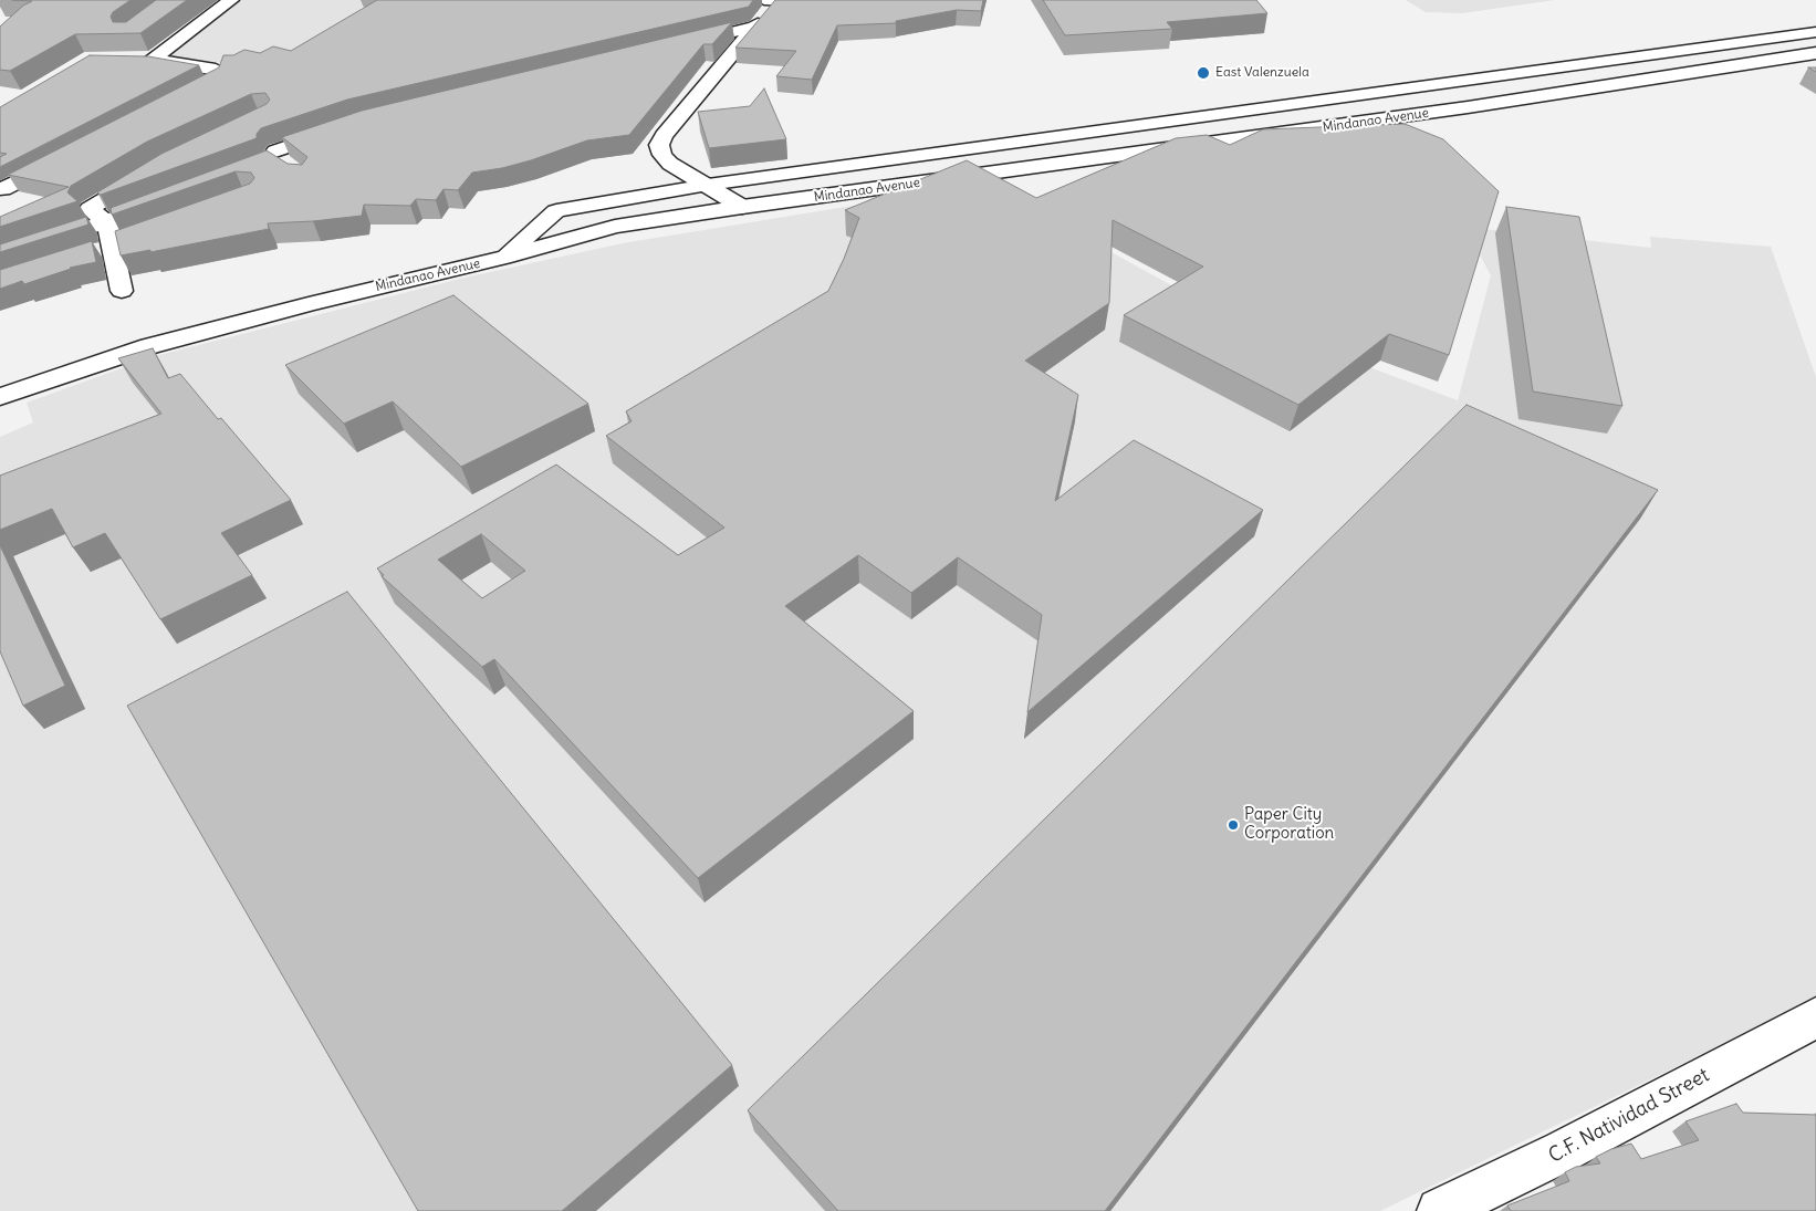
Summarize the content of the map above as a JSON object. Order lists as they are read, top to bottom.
{
  "streets": {
    "main road": ["Mindanao Avenue", "C.F. Natividad Street"]
  },
  "places": ["East Valenzuela", "Paper City Corporation"]
}
